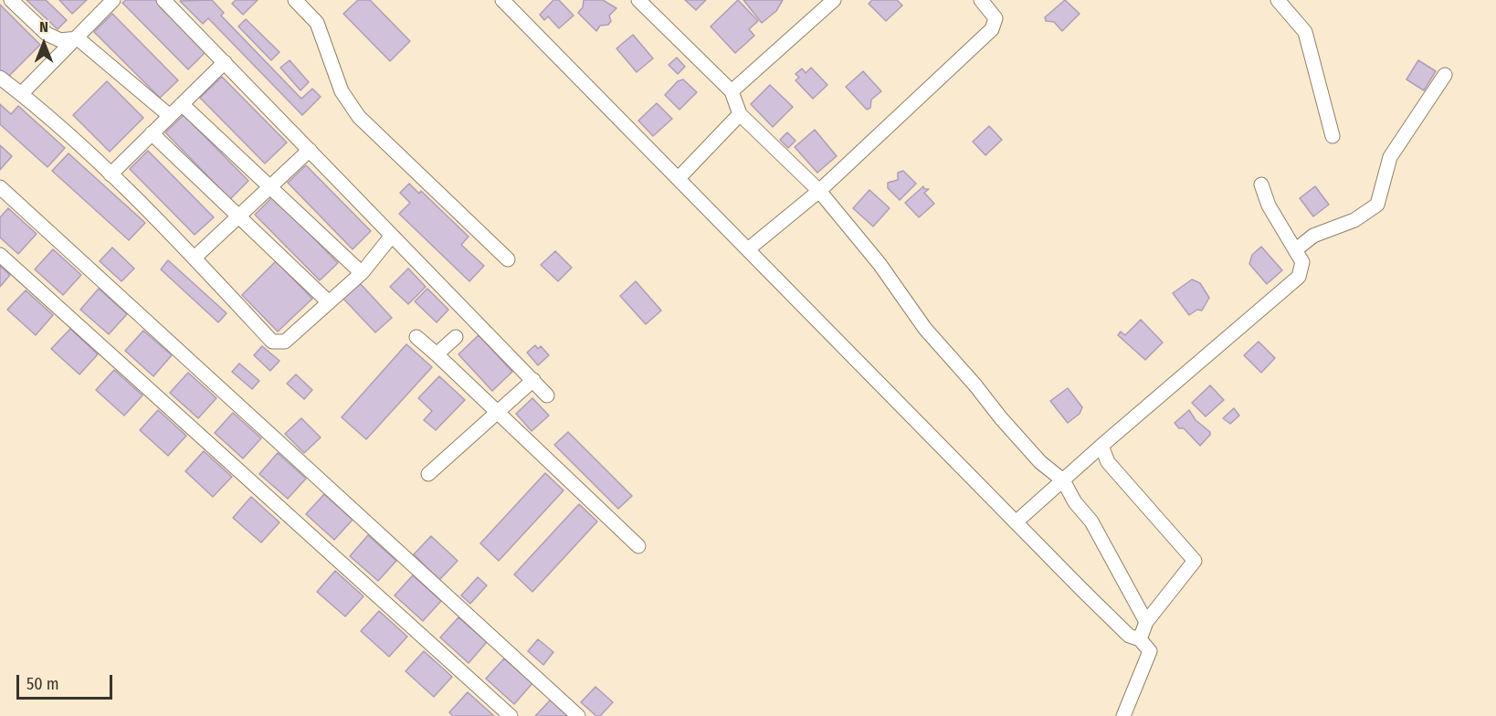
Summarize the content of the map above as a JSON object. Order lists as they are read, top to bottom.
{
  "scale_bar": "50 m",
  "north": "top"
}
